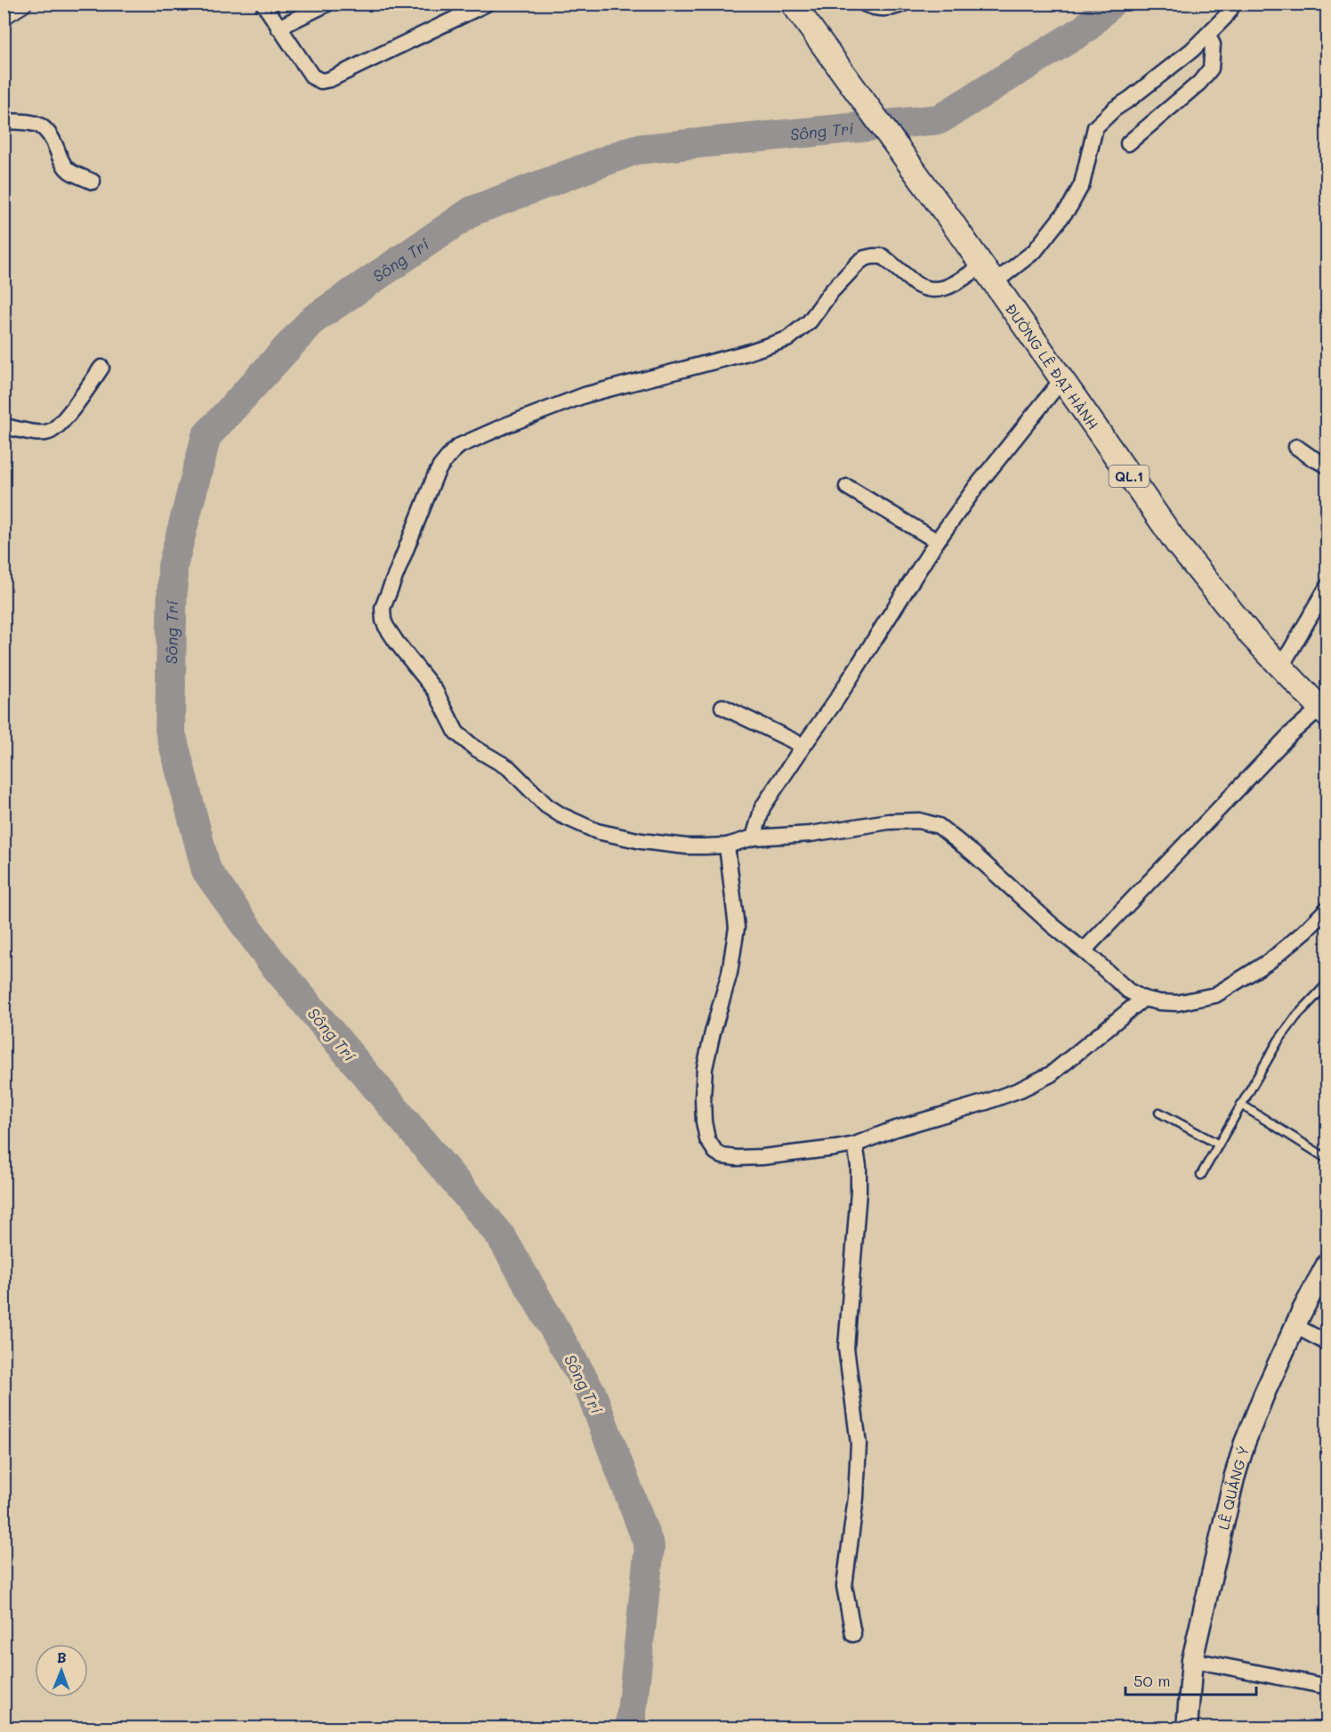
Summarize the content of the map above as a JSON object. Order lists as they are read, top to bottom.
{
  "streets": {
    "main road": ["ĐƯỜNG LÊ ĐẠI HÀNH", "QL.1", "LÊ QUẢNG Ý"]
  },
  "water": ["Sông Trí"],
  "scale_bar": "50 m",
  "north": "top"
}
